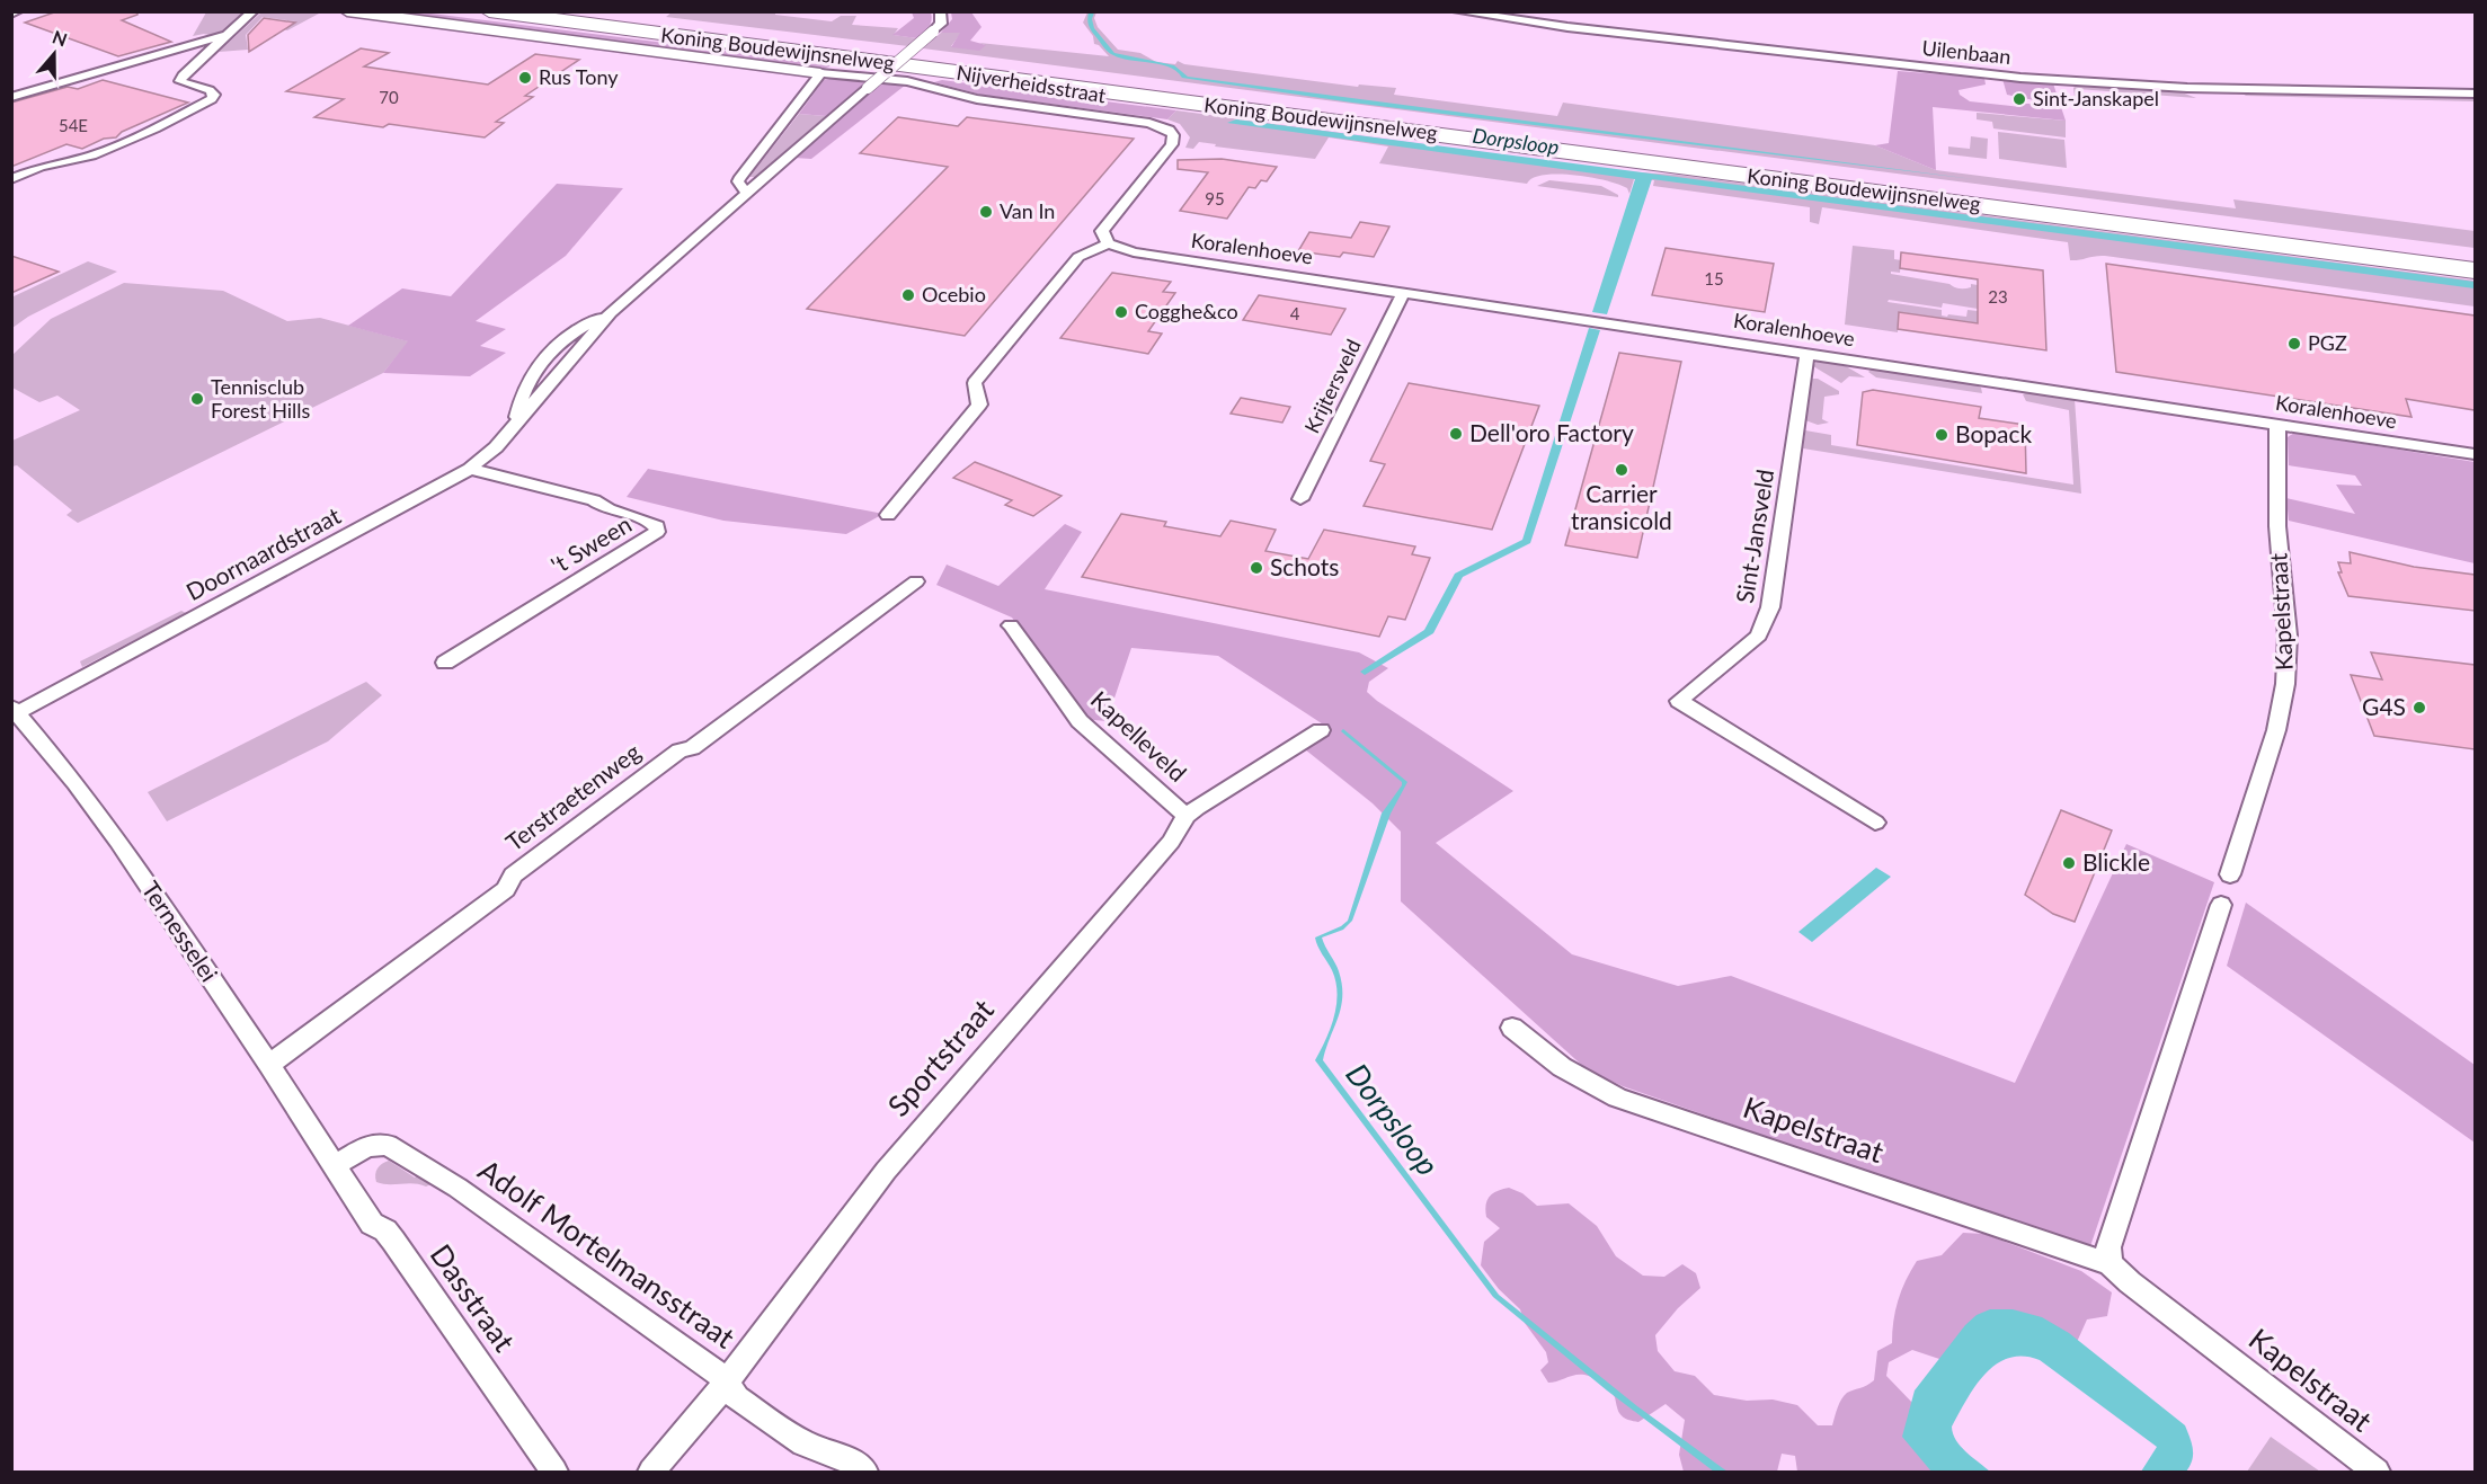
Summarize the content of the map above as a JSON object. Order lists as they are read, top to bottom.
{
  "streets": {
    "highway": ["Koning Boudewijnsnelweg"],
    "street": [
      "Uilenbaan",
      "Nijverheidsstraat",
      "Koralenhoeve",
      "Krijtersveld",
      "Sint-Jansveld",
      "'t Sween",
      "Doornaardstraat",
      "Kapelstraat",
      "Kapelleveld",
      "Terstraetenweg",
      "Ternesselei",
      "Sportstraat",
      "Adolf Mortelmansstraat",
      "Dasstraat"
    ]
  },
  "crossings": [
    ["Nijverheidsstraat", "Koralenhoeve"],
    ["Koralenhoeve", "Krijtersveld"],
    ["Koralenhoeve", "Sint-Jansveld"],
    ["Koralenhoeve", "Kapelstraat"],
    ["'t Sween", "Doornaardstraat"],
    ["Doornaardstraat", "Ternesselei"],
    ["Kapelleveld", "Sportstraat"],
    ["Terstraetenweg", "Ternesselei"],
    ["Ternesselei", "Adolf Mortelmansstraat"],
    ["Ternesselei", "Dasstraat"],
    ["Sportstraat", "Adolf Mortelmansstraat"],
    ["Adolf Mortelmansstraat", "Dasstraat"]
  ],
  "water": ["Dorpsloop"],
  "places": [
    "Rus Tony",
    "Sint-Janskapel",
    "Van In",
    "Ocebio",
    "Cogghe&co",
    "PGZ",
    "Tennisclub Forest Hills",
    "Dell'oro Factory",
    "Bopack",
    "Carrier transicold",
    "Schots",
    "G4S",
    "Blickle"
  ],
  "house_numbers": [
    "70",
    "54E",
    "95",
    "15",
    "23",
    "4"
  ],
  "north": "top"
}
